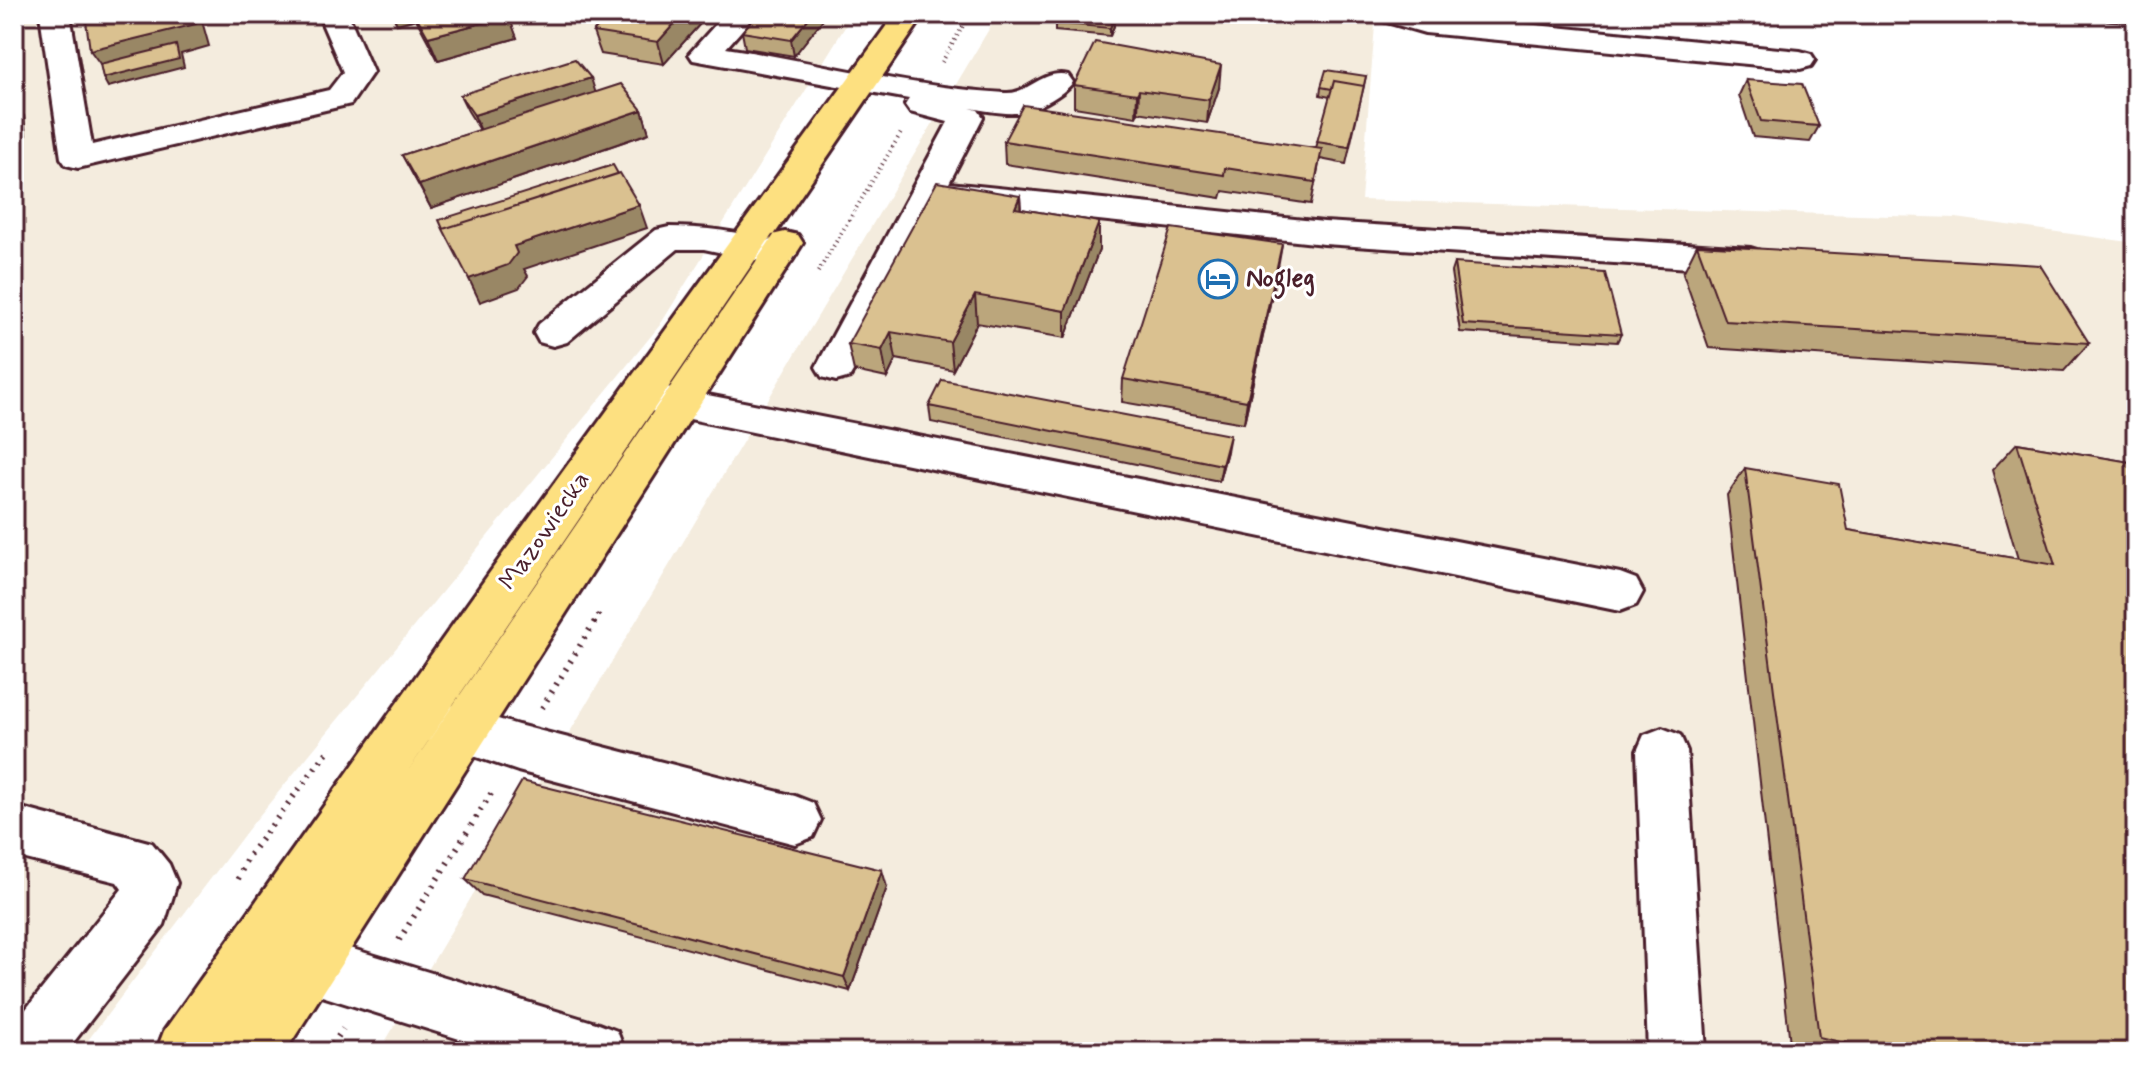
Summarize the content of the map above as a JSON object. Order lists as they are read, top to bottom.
{
  "streets": {
    "main road": ["Mazowiecka"]
  },
  "places": {
    "hotel": ["Nogleg"]
  }
}
